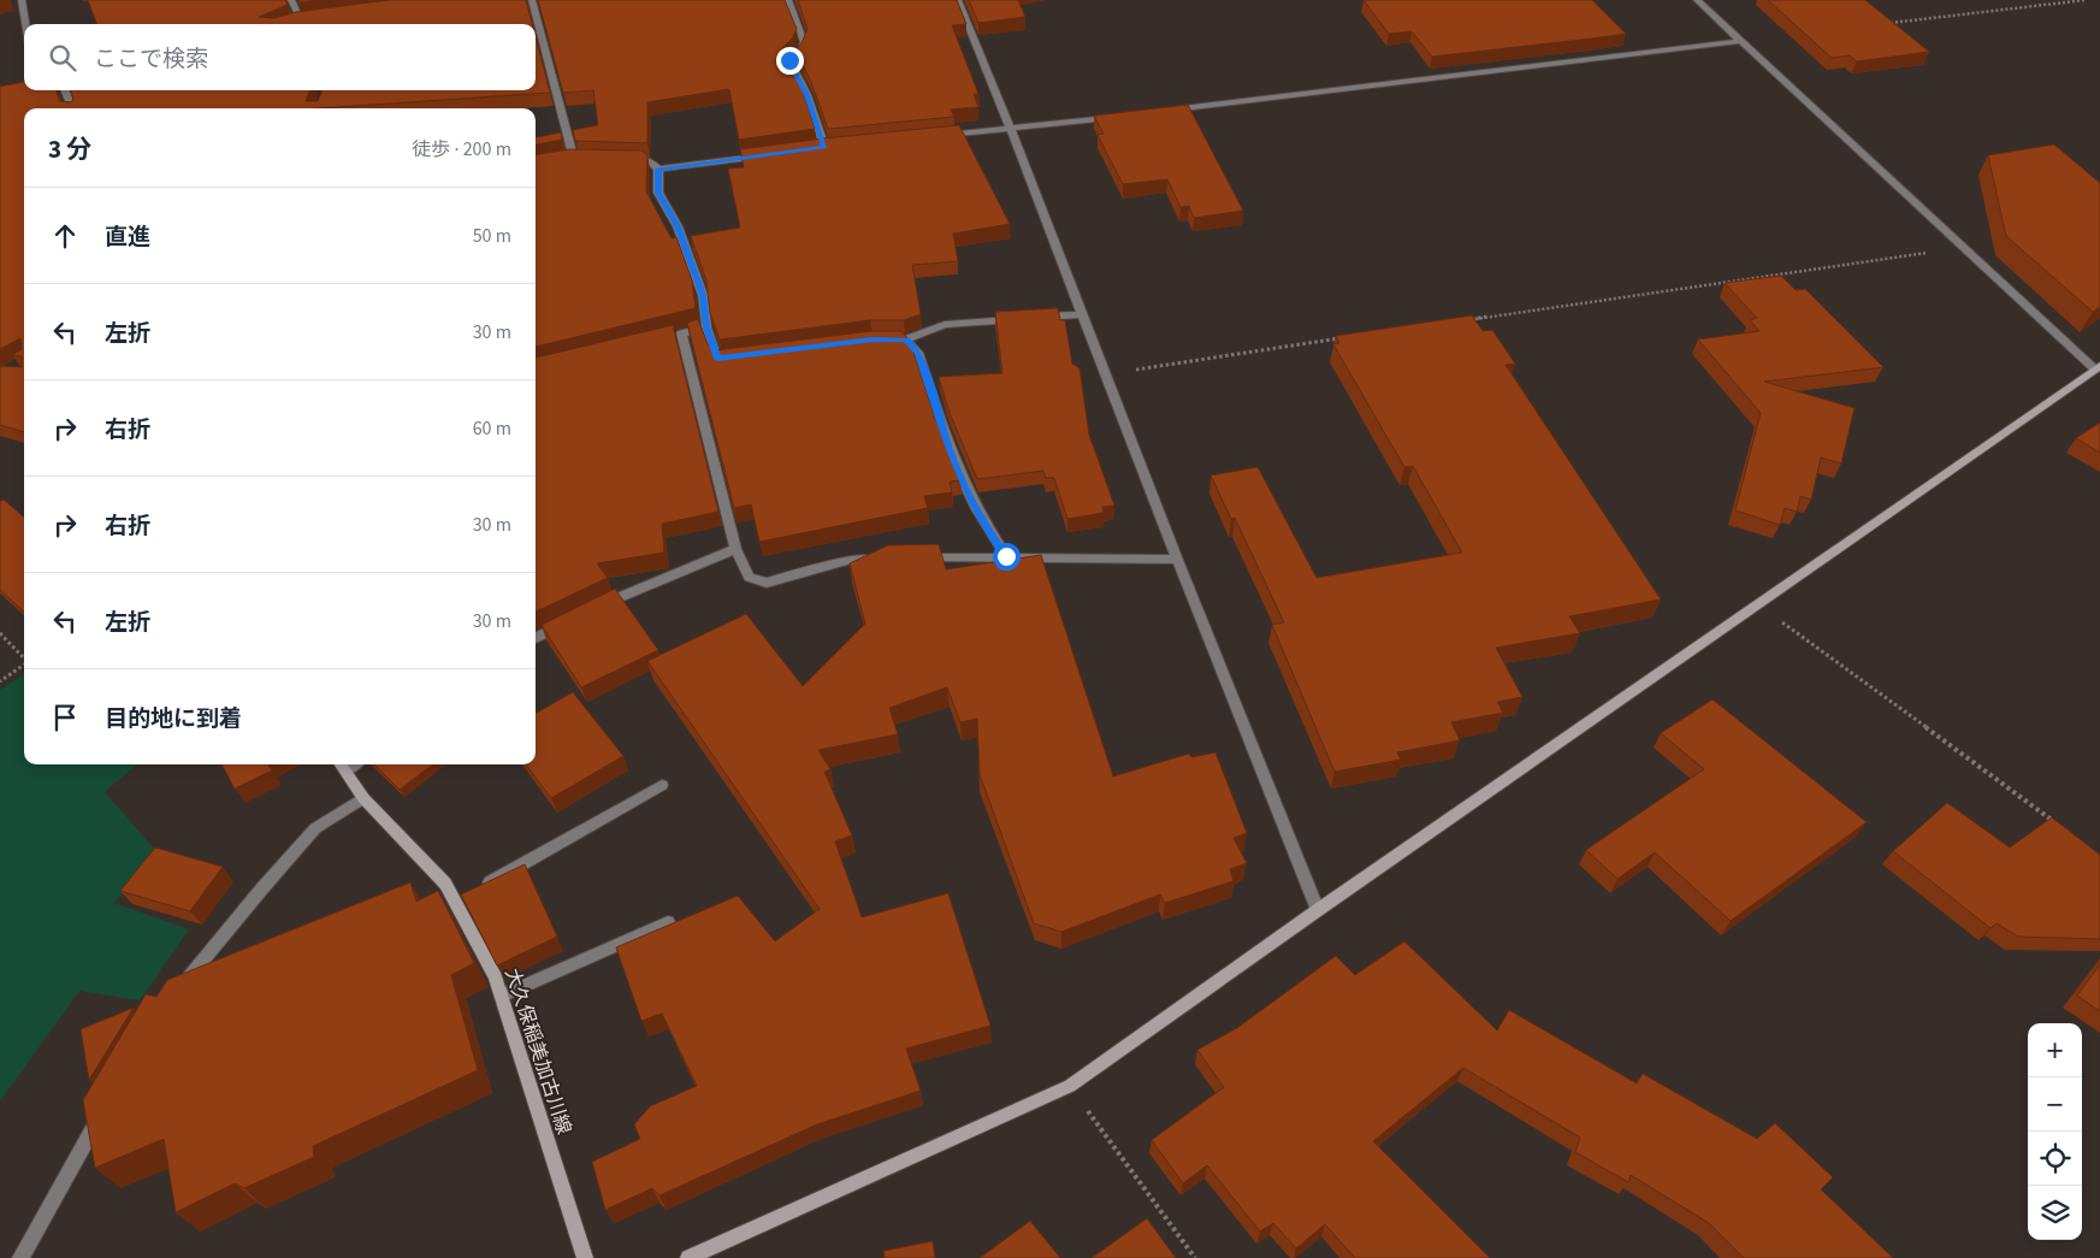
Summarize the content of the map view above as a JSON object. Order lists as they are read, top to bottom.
{
  "streets": {
    "street": ["大久保稲美加古川線"]
  },
  "page": {
    "search": "ここで検索",
    "heading": ["3 分", "徒歩 · 200 m"],
    "list": [
      ["直進", "50 m"],
      ["左折", "30 m"],
      ["右折", "60 m"],
      ["右折", "30 m"],
      ["左折", "30 m"],
      "目的地に到着"
    ],
    "map_buttons": ["+", "−"]
  }
}
